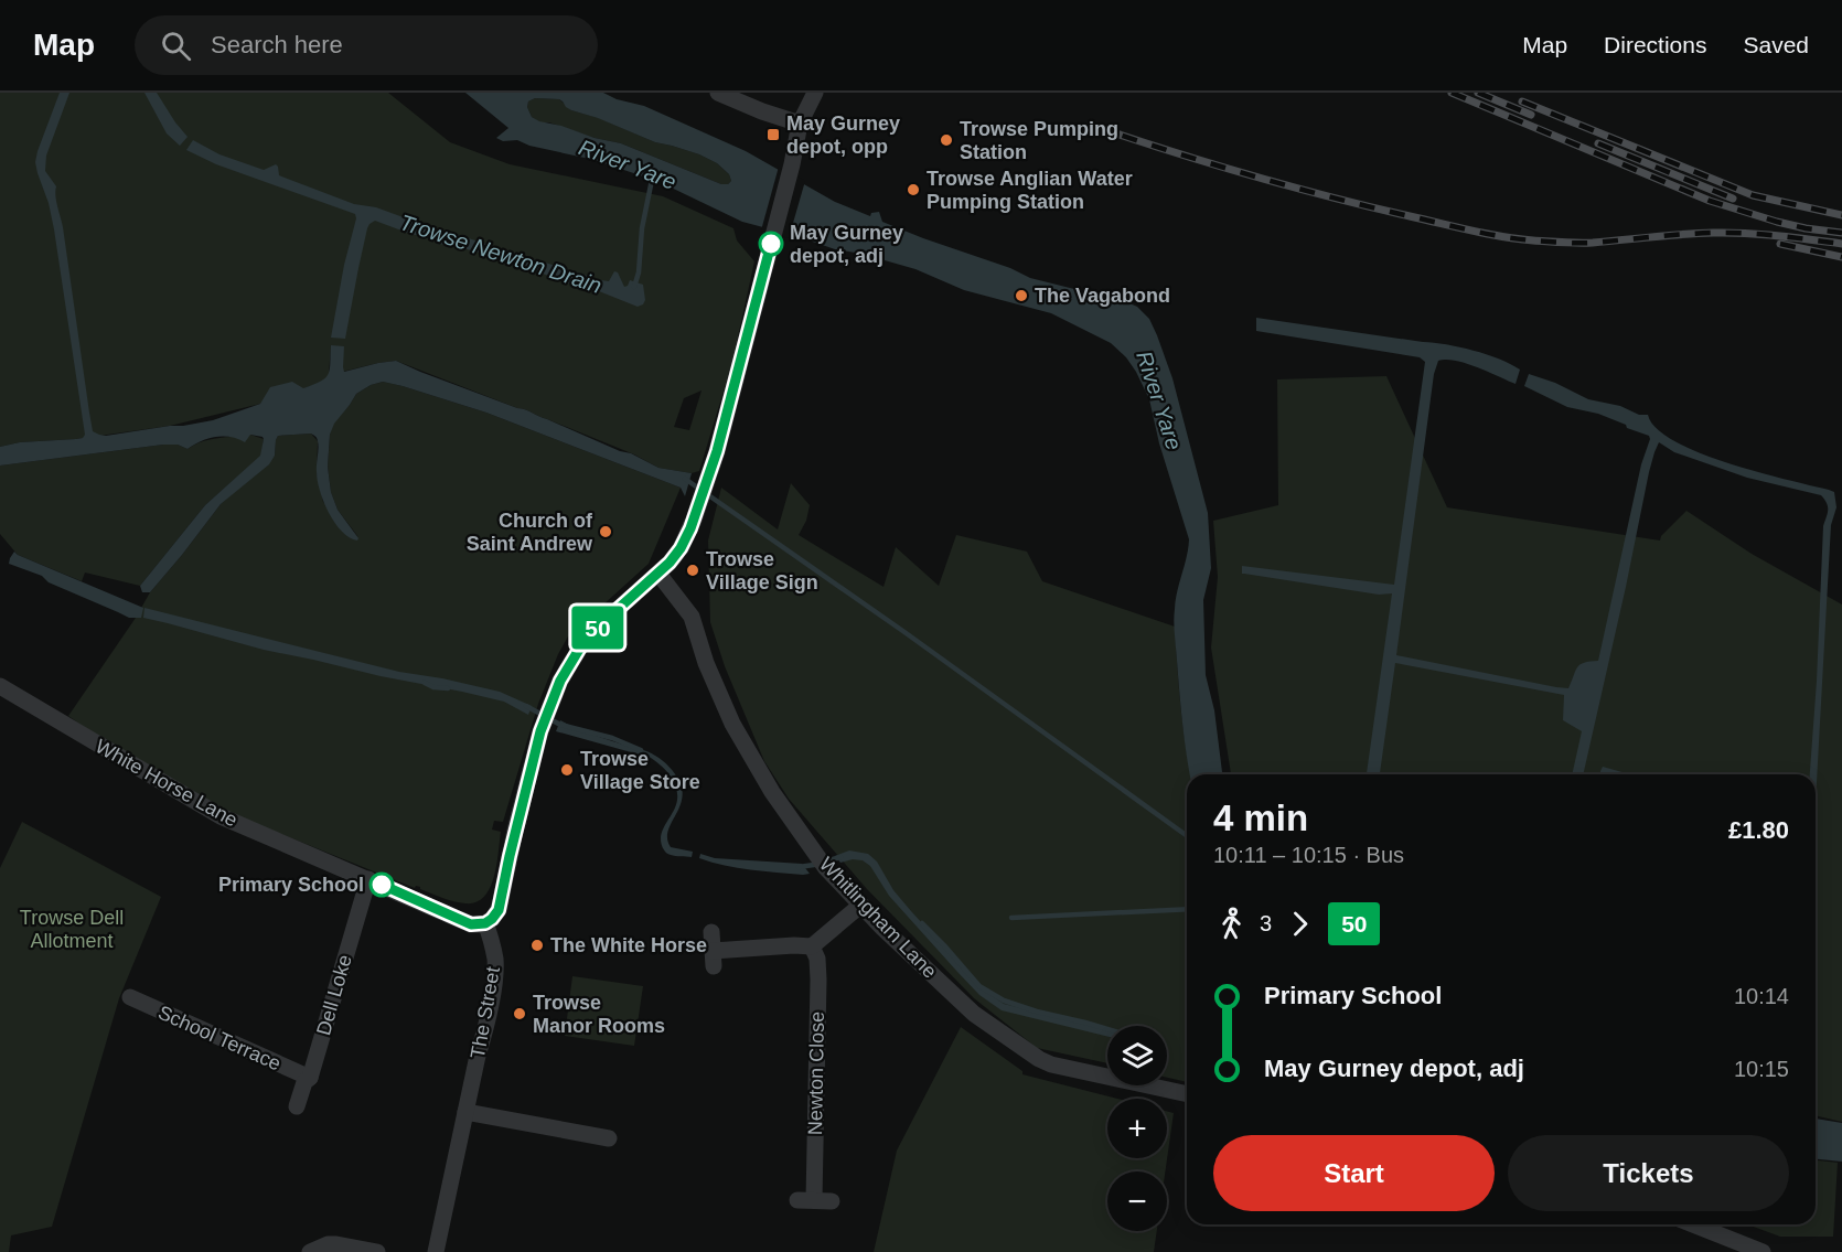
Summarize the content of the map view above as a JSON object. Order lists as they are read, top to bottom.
{
  "streets": {
    "street": [
      "White Horse Lane",
      "Whitlingham Lane",
      "Dell Loke",
      "The Street",
      "School Terrace",
      "Newton Close"
    ]
  },
  "crossings": [
    ["White Horse Lane", "Dell Loke"],
    ["White Horse Lane", "The Street"],
    ["Dell Loke", "School Terrace"]
  ],
  "water": ["River Yare", "Trowse Newton Drain"],
  "parks": ["Trowse Dell Allotment"],
  "places": {
    "transit": ["May Gurney depot, opp"],
    "other": [
      "Trowse Pumping Station",
      "Trowse Anglian Water Pumping Station",
      "May Gurney depot, adj",
      "The Vagabond",
      "Church of Saint Andrew",
      "Trowse Village Sign",
      "Trowse Village Store",
      "Primary School",
      "The White Horse",
      "Trowse Manor Rooms"
    ]
  },
  "lines": ["bus line 50"],
  "page": {
    "header": "Map",
    "search": "Search here",
    "nav": ["Map", "Directions", "Saved"],
    "on_map": "50",
    "heading": ["4 min", "10:11 – 10:15 · Bus", "£1.80"],
    "legs": ["3", "50"],
    "list": [
      {
        "name": "Primary School",
        "value": "10:14"
      },
      {
        "name": "May Gurney depot, adj",
        "value": "10:15"
      }
    ],
    "map_buttons": ["+", "−"],
    "buttons": ["Start", "Tickets"]
  }
}
